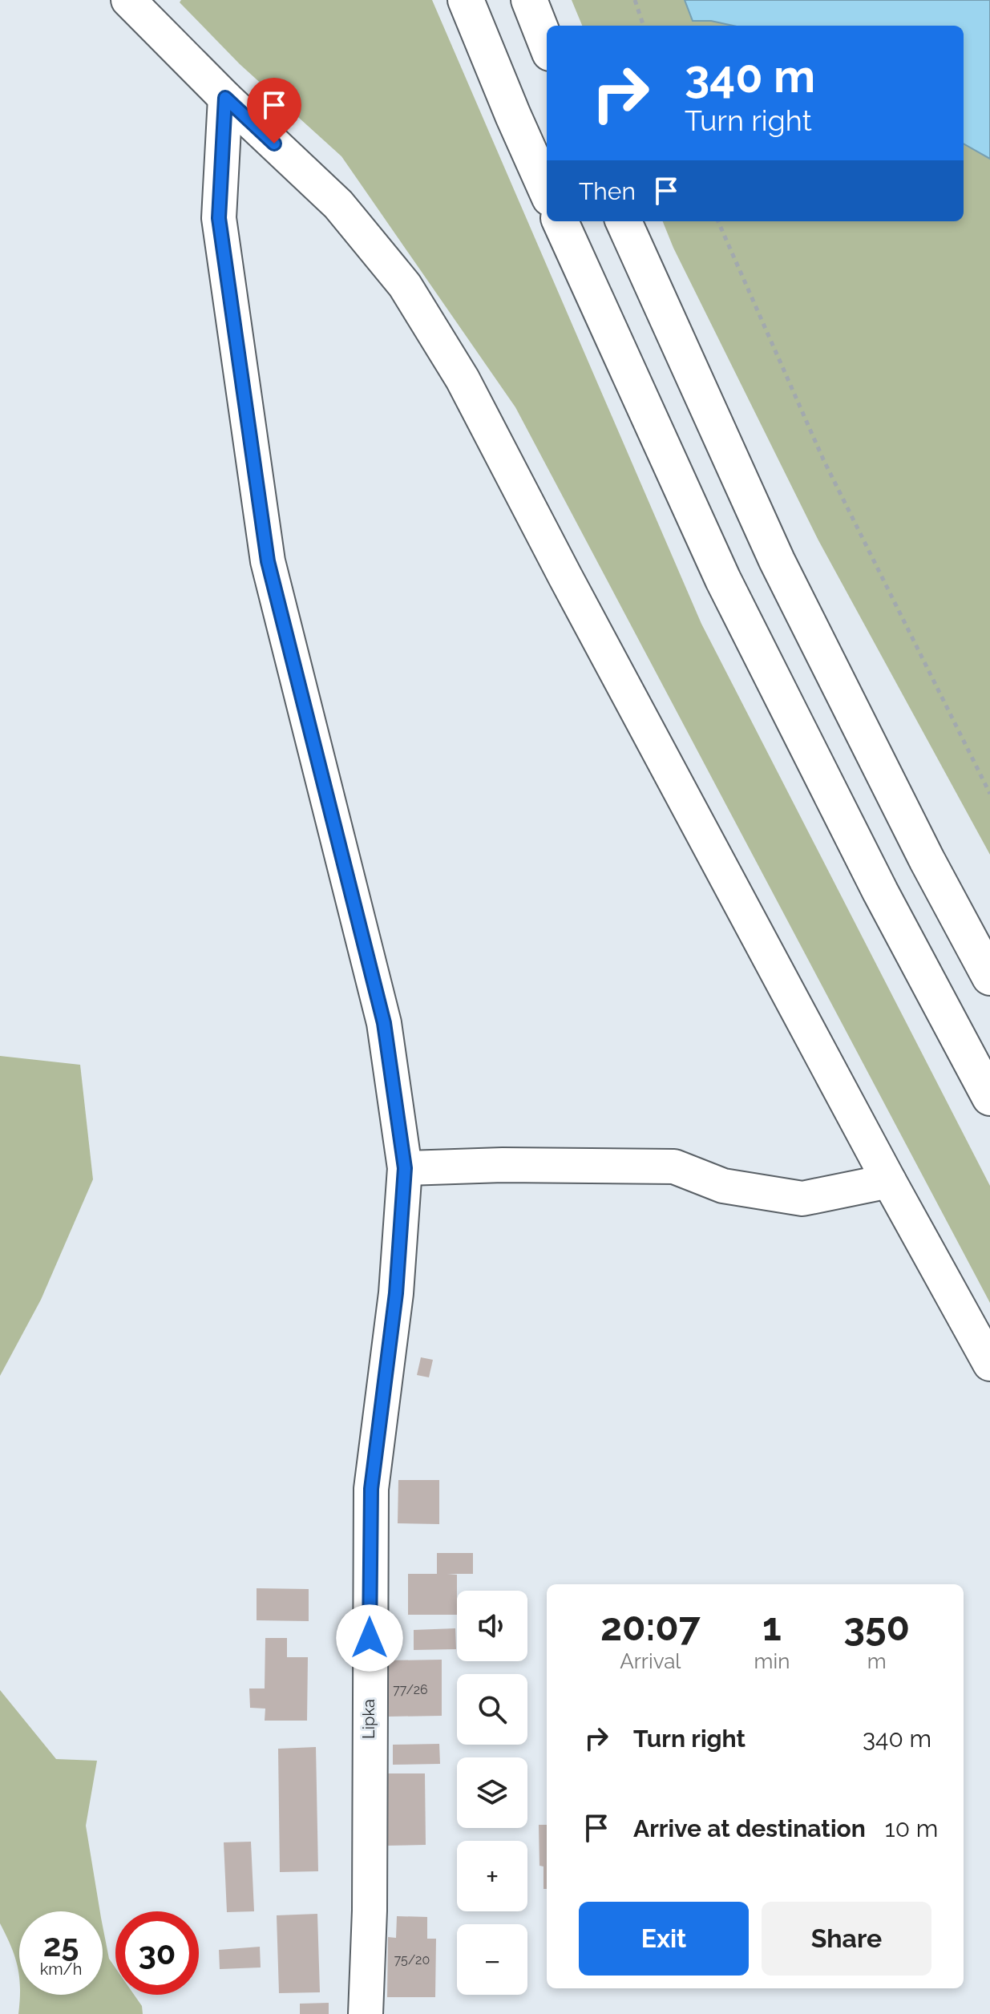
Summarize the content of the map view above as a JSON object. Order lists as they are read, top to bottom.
{
  "streets": {
    "street": ["Lipka"]
  },
  "house_numbers": ["77/26", "75/20"],
  "page": {
    "turn": ["340 m", "Turn right"],
    "then": "Then",
    "eta": [
      "20:07",
      "Arrival",
      "1",
      "min",
      "350",
      "m"
    ],
    "map_buttons": ["+", "−"],
    "list": [
      {
        "name": "Turn right",
        "value": "340 m"
      },
      {
        "name": "Arrive at destination",
        "value": "10 m"
      }
    ],
    "buttons": ["Exit", "Share"],
    "speed": "25 km/h",
    "limit": "30"
  }
}
